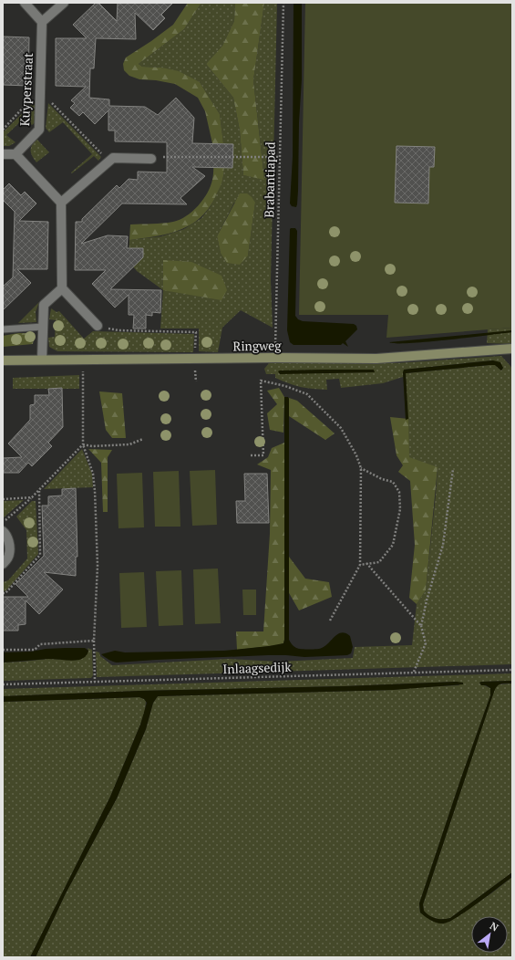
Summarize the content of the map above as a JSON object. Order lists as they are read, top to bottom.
{
  "streets": {
    "street": ["Kuyperstraat", "Ringweg"],
    "path": ["Brabantiapad", "Inlaagsedijk"]
  },
  "crossings": [
    ["Brabantiapad", "Ringweg"]
  ],
  "north": "top right"
}
